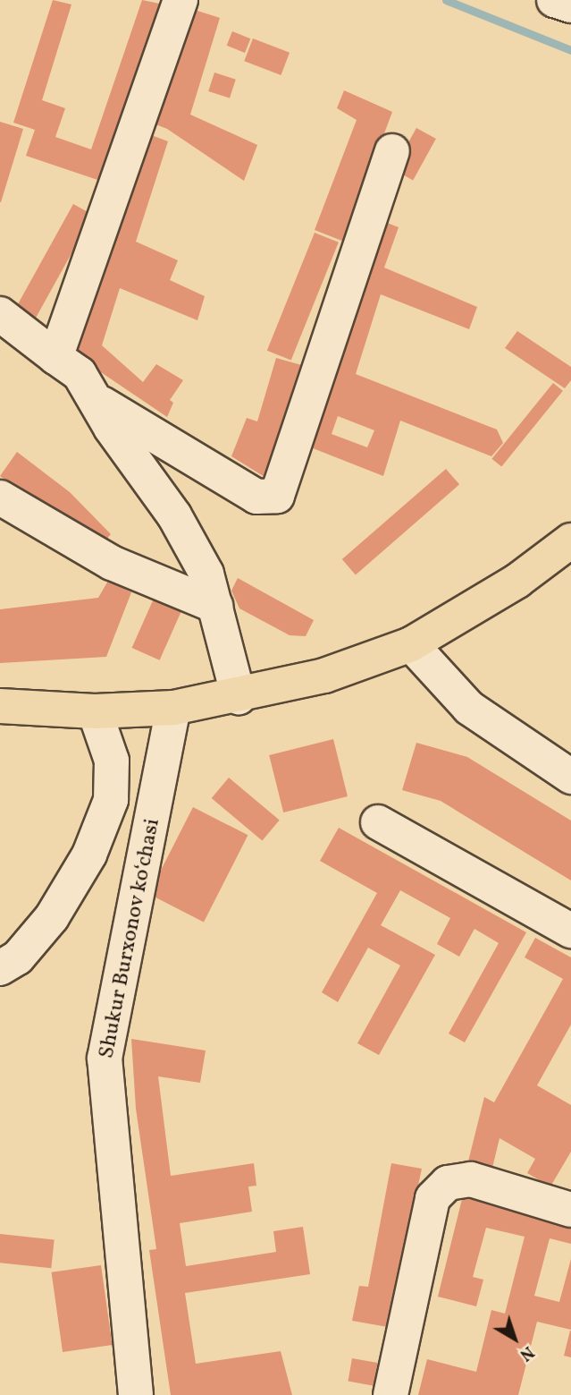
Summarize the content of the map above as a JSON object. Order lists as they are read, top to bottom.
{
  "streets": {
    "street": ["Shukur Burxonov koʻchasi"]
  },
  "north": "bottom right"
}
